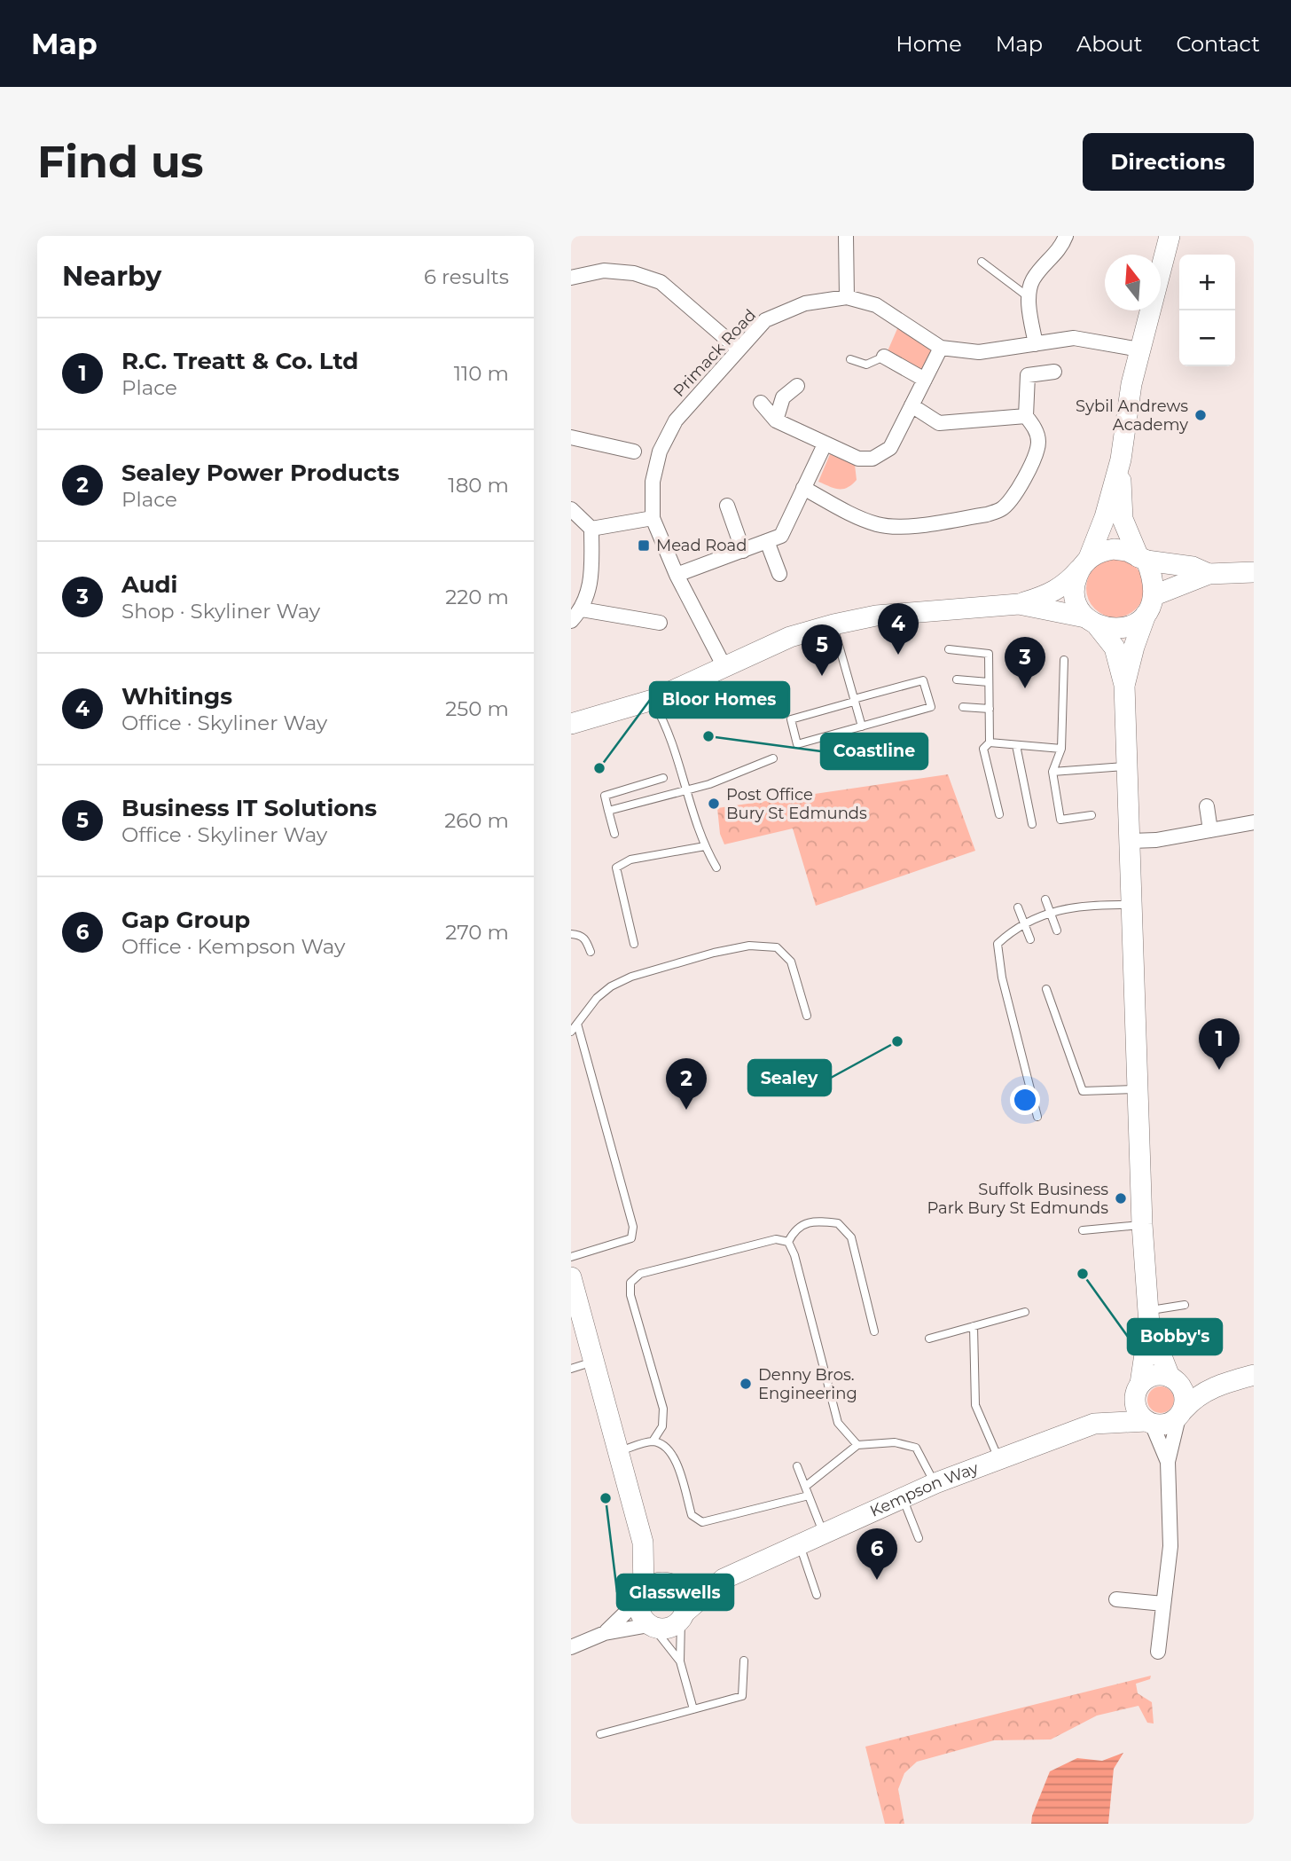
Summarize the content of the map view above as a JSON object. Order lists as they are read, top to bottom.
{
  "streets": {
    "street": ["Primack Road", "Kempson Way"]
  },
  "places": {
    "other": [
      "Sybil Andrews Academy",
      "Coastline",
      "Bloor Homes",
      "Post Office Bury St Edmunds",
      "Sealey",
      "Suffolk Business Park Bury St Edmunds",
      "Bobby's",
      "Denny Bros. Engineering",
      "Glasswells"
    ],
    "transit": ["Mead Road"]
  },
  "north": "top",
  "page": {
    "header": "Map",
    "nav": [
      "Home",
      "Map",
      "About",
      "Contact"
    ],
    "buttons": "Directions",
    "title": "Find us",
    "heading": ["Nearby", "6 results"],
    "map_buttons": ["+", "−"],
    "list": [
      {
        "mark": "1",
        "name": "R.C. Treatt & Co. Ltd",
        "note": "Place",
        "value": "110 m"
      },
      {
        "mark": "2",
        "name": "Sealey Power Products",
        "note": "Place",
        "value": "180 m"
      },
      {
        "mark": "3",
        "name": "Audi",
        "note": "Shop · Skyliner Way",
        "value": "220 m"
      },
      {
        "mark": "4",
        "name": "Whitings",
        "note": "Office · Skyliner Way",
        "value": "250 m"
      },
      {
        "mark": "5",
        "name": "Business IT Solutions",
        "note": "Office · Skyliner Way",
        "value": "260 m"
      },
      {
        "mark": "6",
        "name": "Gap Group",
        "note": "Office · Kempson Way",
        "value": "270 m"
      }
    ],
    "pins": [
      "4",
      "5",
      "3",
      "1",
      "2",
      "6"
    ]
  }
}
